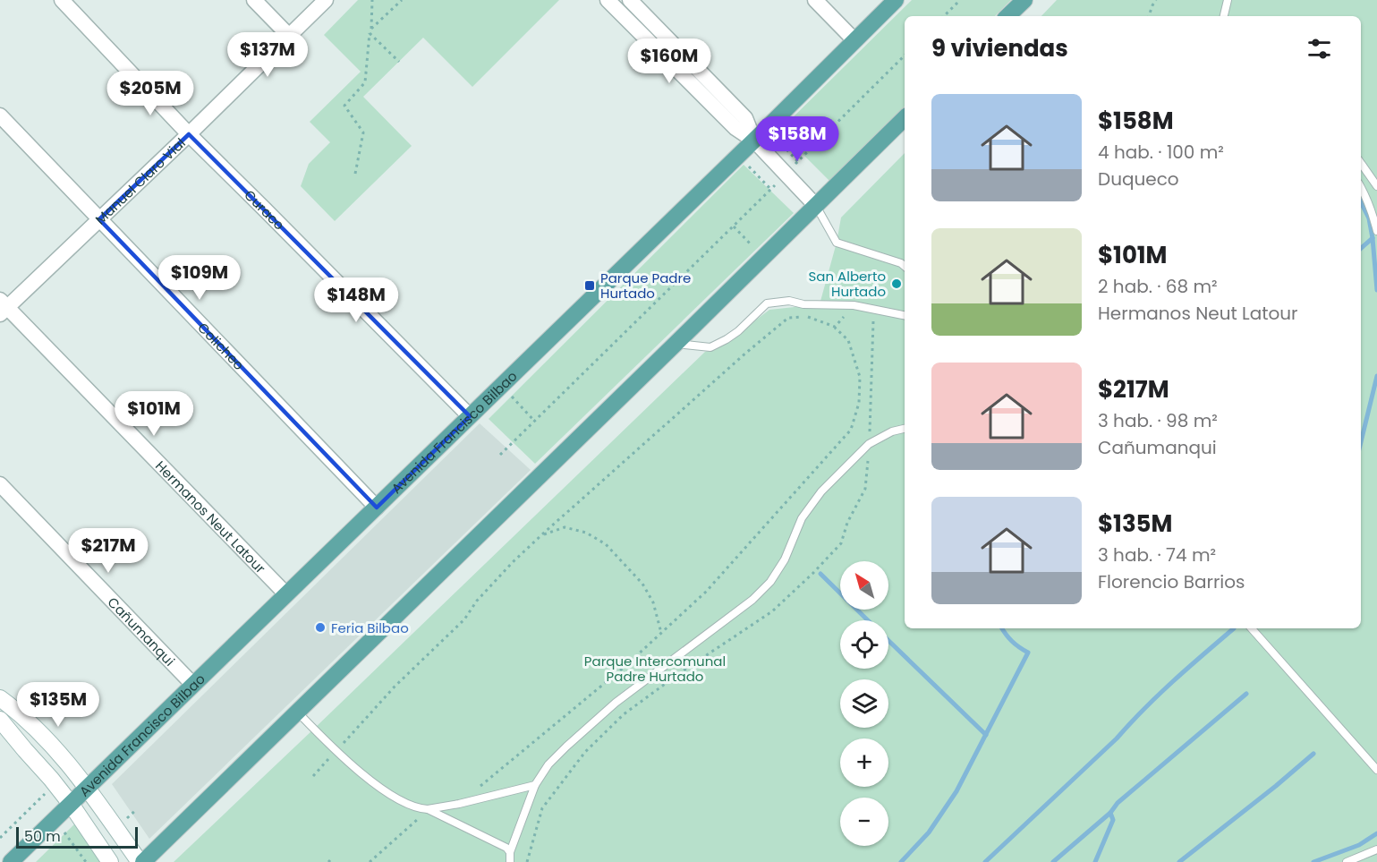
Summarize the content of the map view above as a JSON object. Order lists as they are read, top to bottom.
{
  "streets": {
    "main road": ["Avenida Francisco Bilbao"],
    "street": [
      "Manuel Claro Vial",
      "Curaco",
      "Colicheo",
      "Hermanos Neut Latour",
      "Cañumanqui"
    ]
  },
  "crossings": [
    ["Manuel Claro Vial", "Curaco"],
    ["Manuel Claro Vial", "Colicheo"],
    ["Manuel Claro Vial", "Hermanos Neut Latour"],
    ["Curaco", "Avenida Francisco Bilbao"],
    ["Colicheo", "Avenida Francisco Bilbao"],
    ["Avenida Francisco Bilbao", "Hermanos Neut Latour"],
    ["Avenida Francisco Bilbao", "Cañumanqui"]
  ],
  "parks": ["Parque Intercomunal Padre Hurtado"],
  "places": {
    "other": ["San Alberto Hurtado", "Feria Bilbao"],
    "transit": ["Parque Padre Hurtado"]
  },
  "scale_bar": "50 m",
  "north": "top left",
  "page": {
    "heading": "9 viviendas",
    "price": [
      "$137M",
      "$160M",
      "$205M",
      "$158M",
      "$109M",
      "$148M",
      "$101M",
      "$217M",
      "$135M"
    ],
    "list": [
      {
        "name": "$158M",
        "note": "4 hab. · 100 m² · Duqueco"
      },
      {
        "name": "$101M",
        "note": "2 hab. · 68 m² · Hermanos Neut Latour"
      },
      {
        "name": "$217M",
        "note": "3 hab. · 98 m² · Cañumanqui"
      },
      {
        "name": "$135M",
        "note": "3 hab. · 74 m² · Florencio Barrios"
      }
    ],
    "map_buttons": ["+", "−"],
    "scale": "50 m"
  }
}
